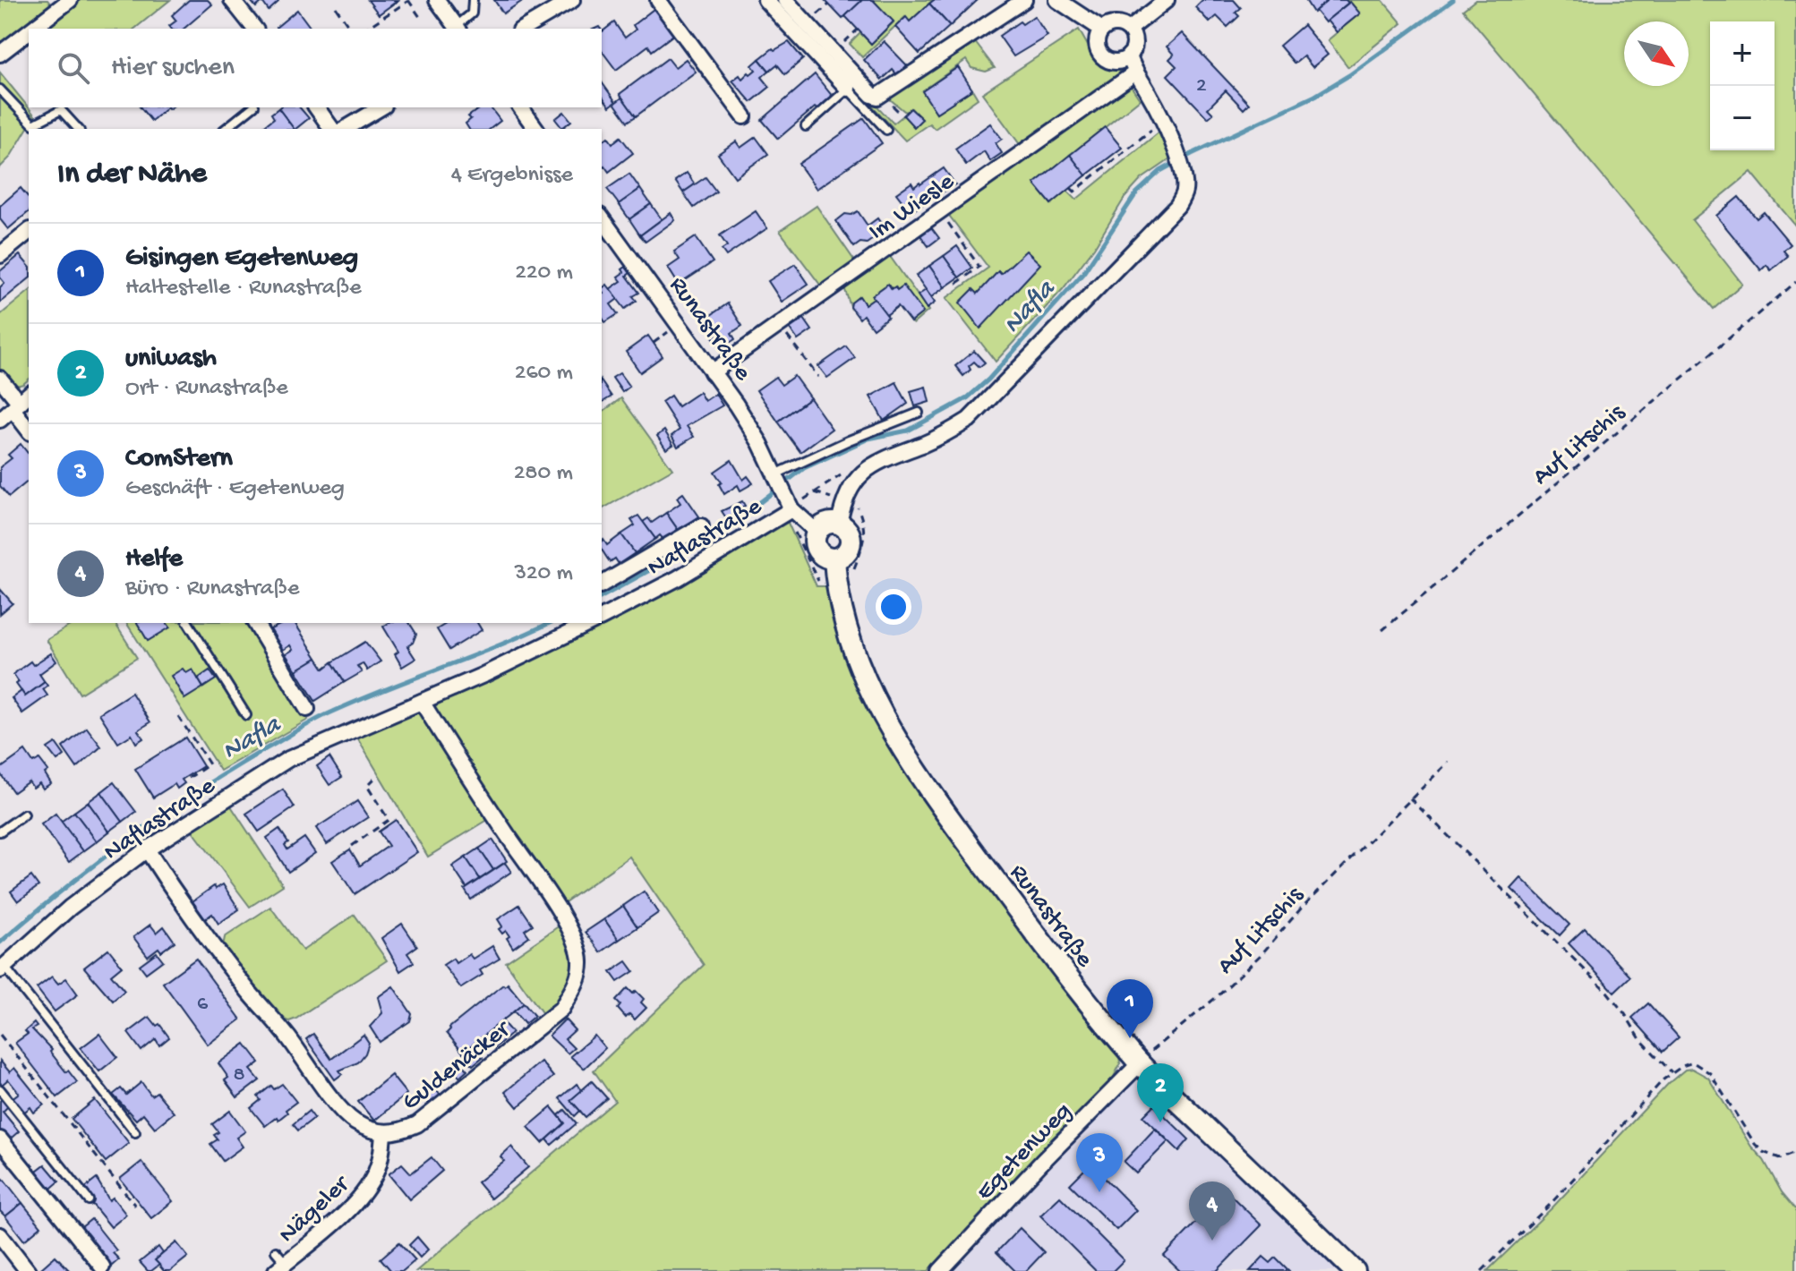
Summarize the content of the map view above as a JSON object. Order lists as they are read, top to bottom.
{
  "streets": {
    "street": [
      "Im Wiesle",
      "Runastraße",
      "Naflastraße",
      "Guldenäcker",
      "Egetenweg",
      "Nägeler"
    ],
    "path": ["Auf Litschis"]
  },
  "crossings": [
    ["Im Wiesle", "Runastraße"],
    ["Runastraße", "Auf Litschis"],
    ["Runastraße", "Naflastraße"],
    ["Runastraße", "Egetenweg"],
    ["Auf Litschis", "Egetenweg"],
    ["Naflastraße", "Guldenäcker"],
    ["Guldenäcker", "Nägeler"]
  ],
  "water": ["Nafla"],
  "house_numbers": ["2", "6", "8"],
  "north": "bottom right",
  "page": {
    "map_buttons": ["+", "−"],
    "search": "Hier suchen",
    "heading": ["In der Nähe", "4 Ergebnisse"],
    "list": [
      {
        "mark": "1",
        "name": "Gisingen Egetenweg",
        "note": "Haltestelle · Runastraße",
        "value": "220 m"
      },
      {
        "mark": "2",
        "name": "uniwash",
        "note": "Ort · Runastraße",
        "value": "260 m"
      },
      {
        "mark": "3",
        "name": "ComStern",
        "note": "Geschäft · Egetenweg",
        "value": "280 m"
      },
      {
        "mark": "4",
        "name": "Helfe",
        "note": "Büro · Runastraße",
        "value": "320 m"
      }
    ],
    "pins": [
      "1",
      "2",
      "3",
      "4"
    ]
  }
}
